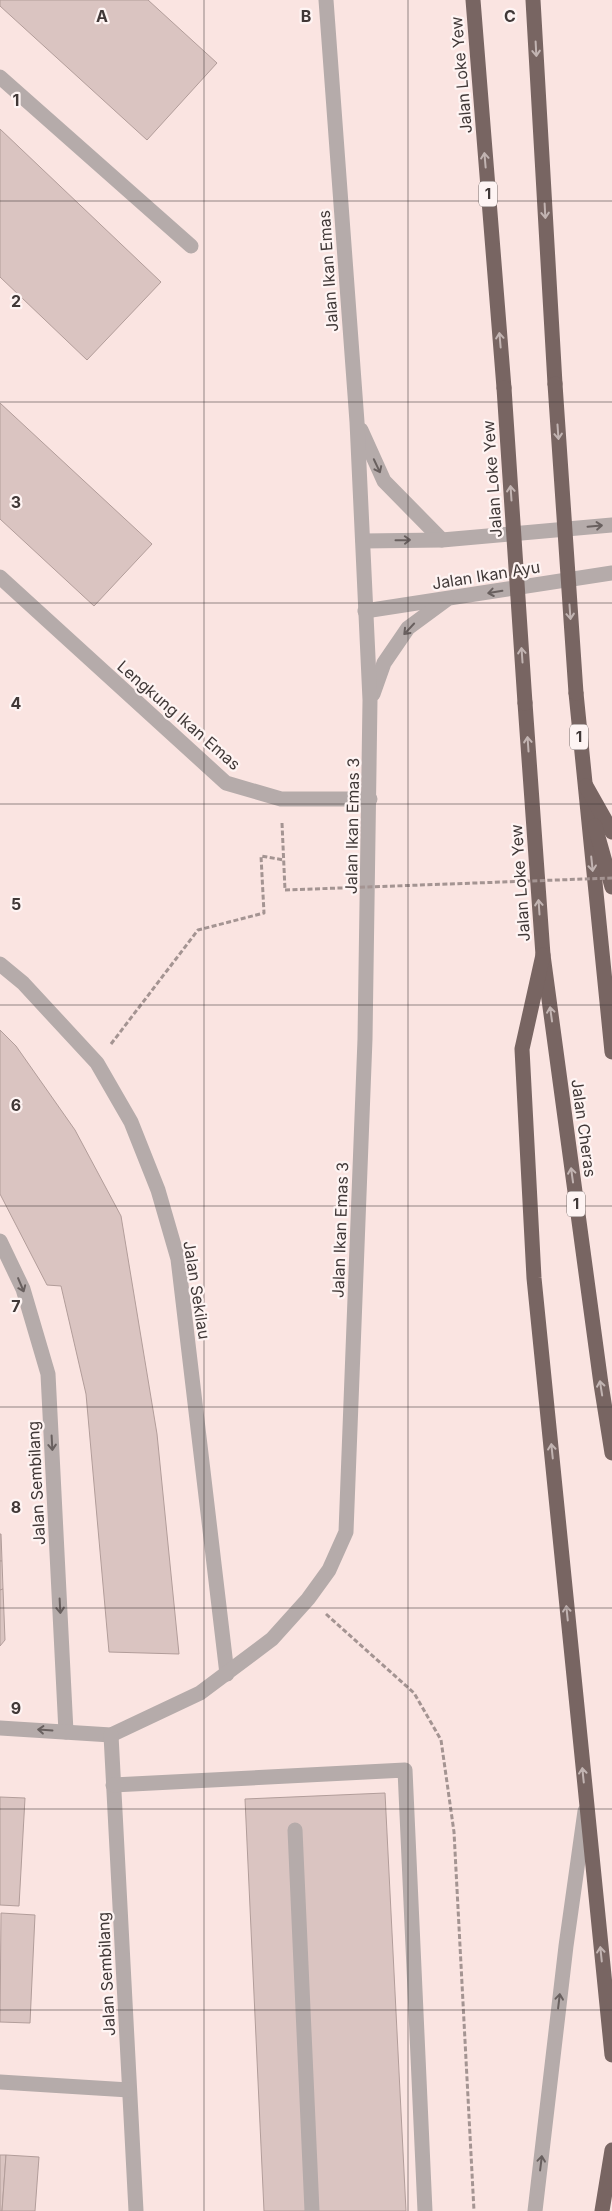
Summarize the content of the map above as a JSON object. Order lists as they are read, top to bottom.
{
  "streets": {
    "highway": ["Jalan Loke Yew", "1", "Jalan Cheras"],
    "street": [
      "Jalan Ikan Emas",
      "Jalan Ikan Ayu",
      "Lengkung Ikan Emas",
      "Jalan Ikan Emas 3",
      "Jalan Sekilau",
      "Jalan Sembilang"
    ]
  },
  "crossings": [
    ["Jalan Loke Yew", "Jalan Cheras"],
    ["Jalan Ikan Emas", "Jalan Ikan Ayu"],
    ["Jalan Ikan Emas", "Jalan Ikan Emas 3"],
    ["Jalan Ikan Ayu", "Jalan Ikan Emas 3"],
    ["Lengkung Ikan Emas", "Jalan Ikan Emas 3"],
    ["Jalan Ikan Emas 3", "Jalan Sekilau"],
    ["Jalan Ikan Emas 3", "Jalan Sembilang"]
  ],
  "one_way": ["Jalan Sembilang"],
  "grid": {
    "columns": ["A", "B", "C"],
    "rows": [
      "1",
      "2",
      "3",
      "4",
      "5",
      "6",
      "7",
      "8",
      "9"
    ]
  }
}
